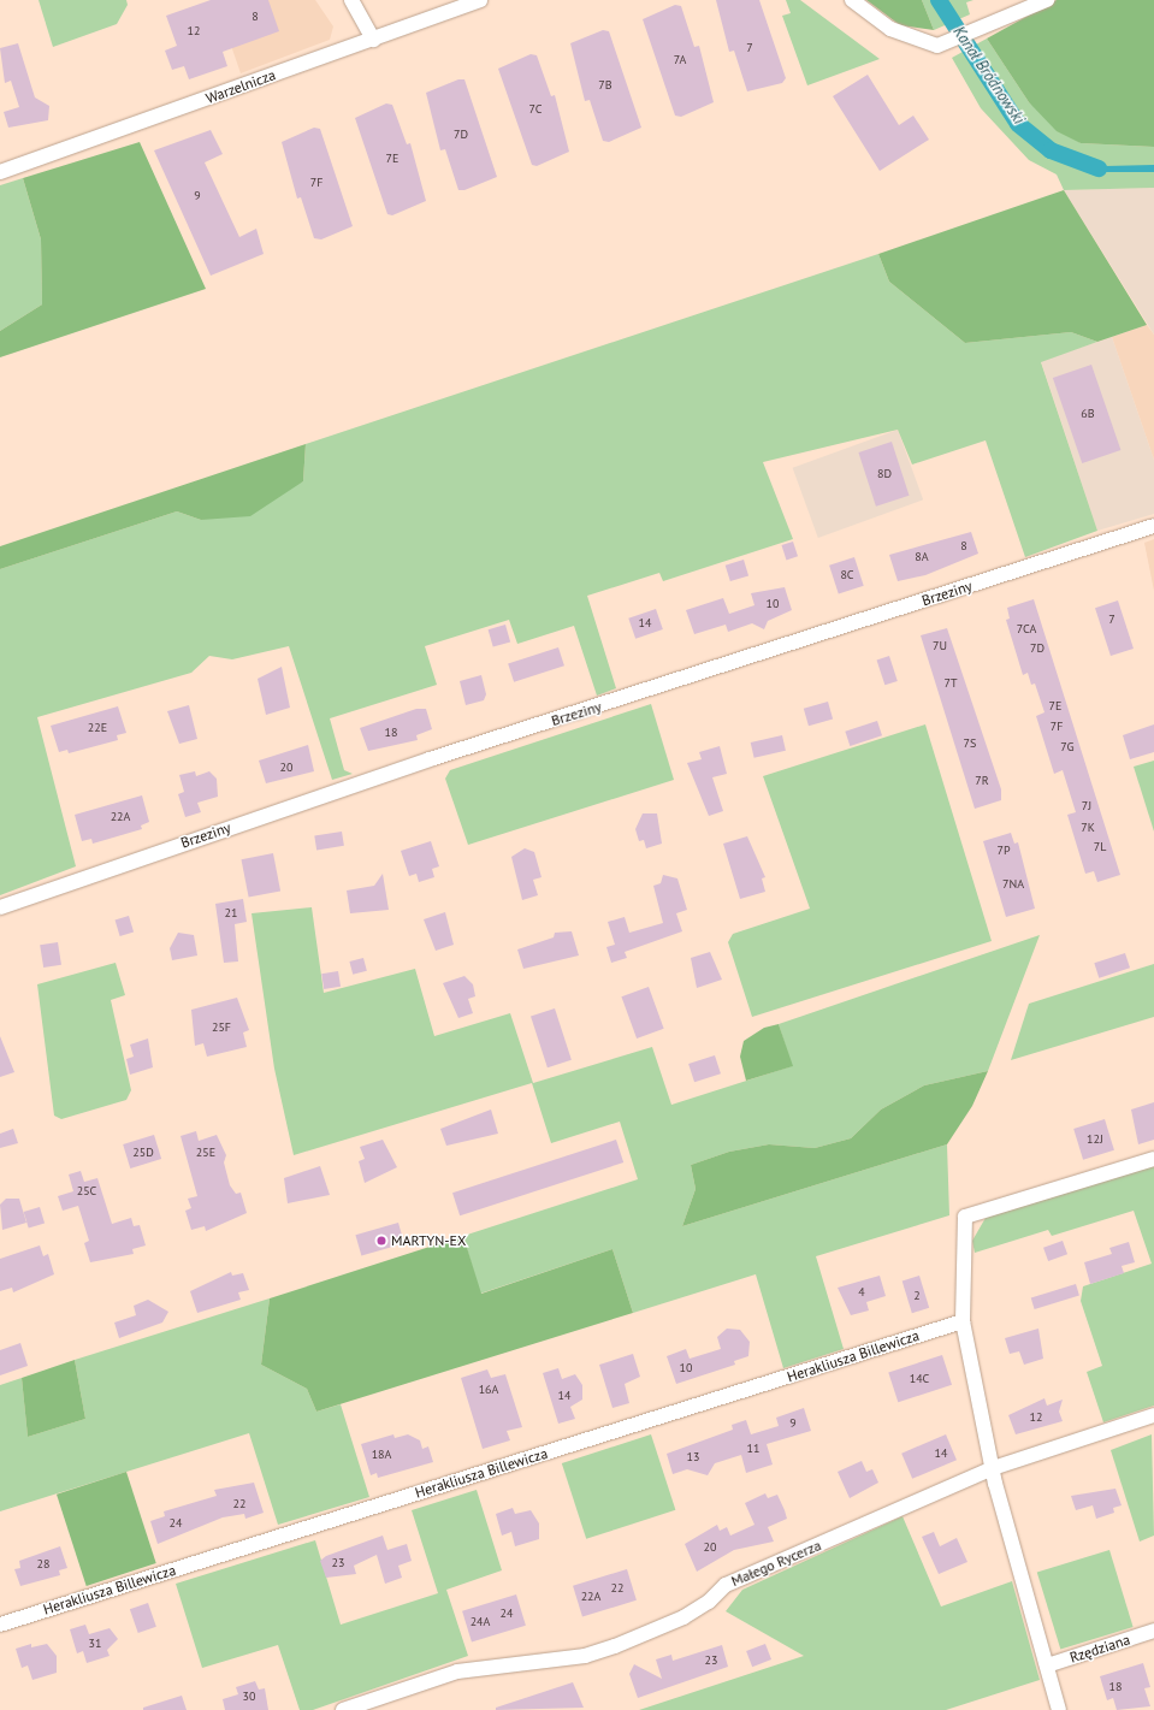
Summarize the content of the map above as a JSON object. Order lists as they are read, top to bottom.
{
  "streets": {
    "street": [
      "Warzelnicza",
      "Brzeziny",
      "Herakliusza Billewicza",
      "Małego Rycerza",
      "Rzędziana"
    ]
  },
  "water": ["Kanał Bródnowski"],
  "places": ["MARTYN-EX"],
  "house_numbers": [
    "8",
    "12",
    "7",
    "7A",
    "7B",
    "7C",
    "7D",
    "7E",
    "7F",
    "9",
    "6B",
    "8D",
    "8",
    "8A",
    "8C",
    "10",
    "7",
    "14",
    "7CA",
    "7U",
    "7D",
    "7T",
    "7E",
    "7F",
    "22E",
    "18",
    "7S",
    "7G",
    "20",
    "7R",
    "7J",
    "22A",
    "7K",
    "7L",
    "7P",
    "7NA",
    "21",
    "25F",
    "12J",
    "25D",
    "25E",
    "25C",
    "4",
    "2",
    "10",
    "14C",
    "16A",
    "14",
    "12",
    "9",
    "11",
    "14",
    "18A",
    "13",
    "22",
    "24",
    "20",
    "23",
    "28",
    "22",
    "22A",
    "24",
    "24A",
    "31",
    "23",
    "18",
    "30"
  ]
}
